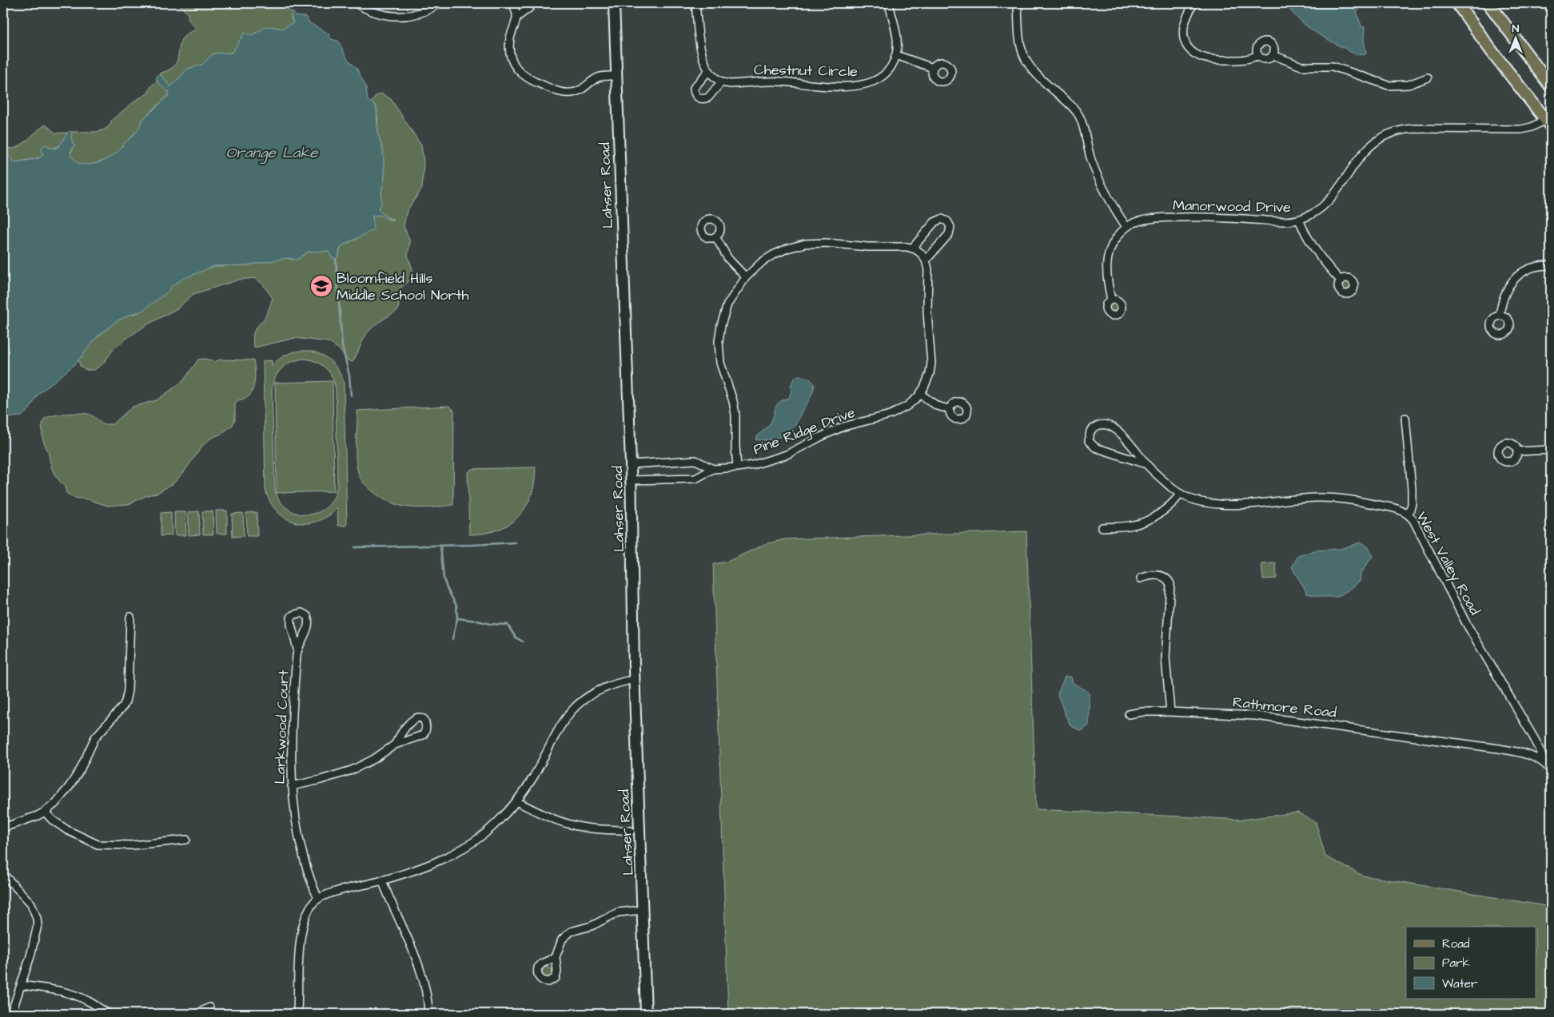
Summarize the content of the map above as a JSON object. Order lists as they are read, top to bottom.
{
  "streets": {
    "street": [
      "Chestnut Circle",
      "Lahser Road",
      "Manorwood Drive",
      "Pine Ridge Drive",
      "West Valley Road",
      "Rathmore Road",
      "Larkwood Court"
    ]
  },
  "crossings": [
    ["Lahser Road", "Pine Ridge Drive"],
    ["West Valley Road", "Rathmore Road"]
  ],
  "water": ["Orange Lake"],
  "places": {
    "school or university": ["Bloomfield Hills Middle School North"]
  },
  "legend": ["Road", "Park", "Water"],
  "north": "top"
}
